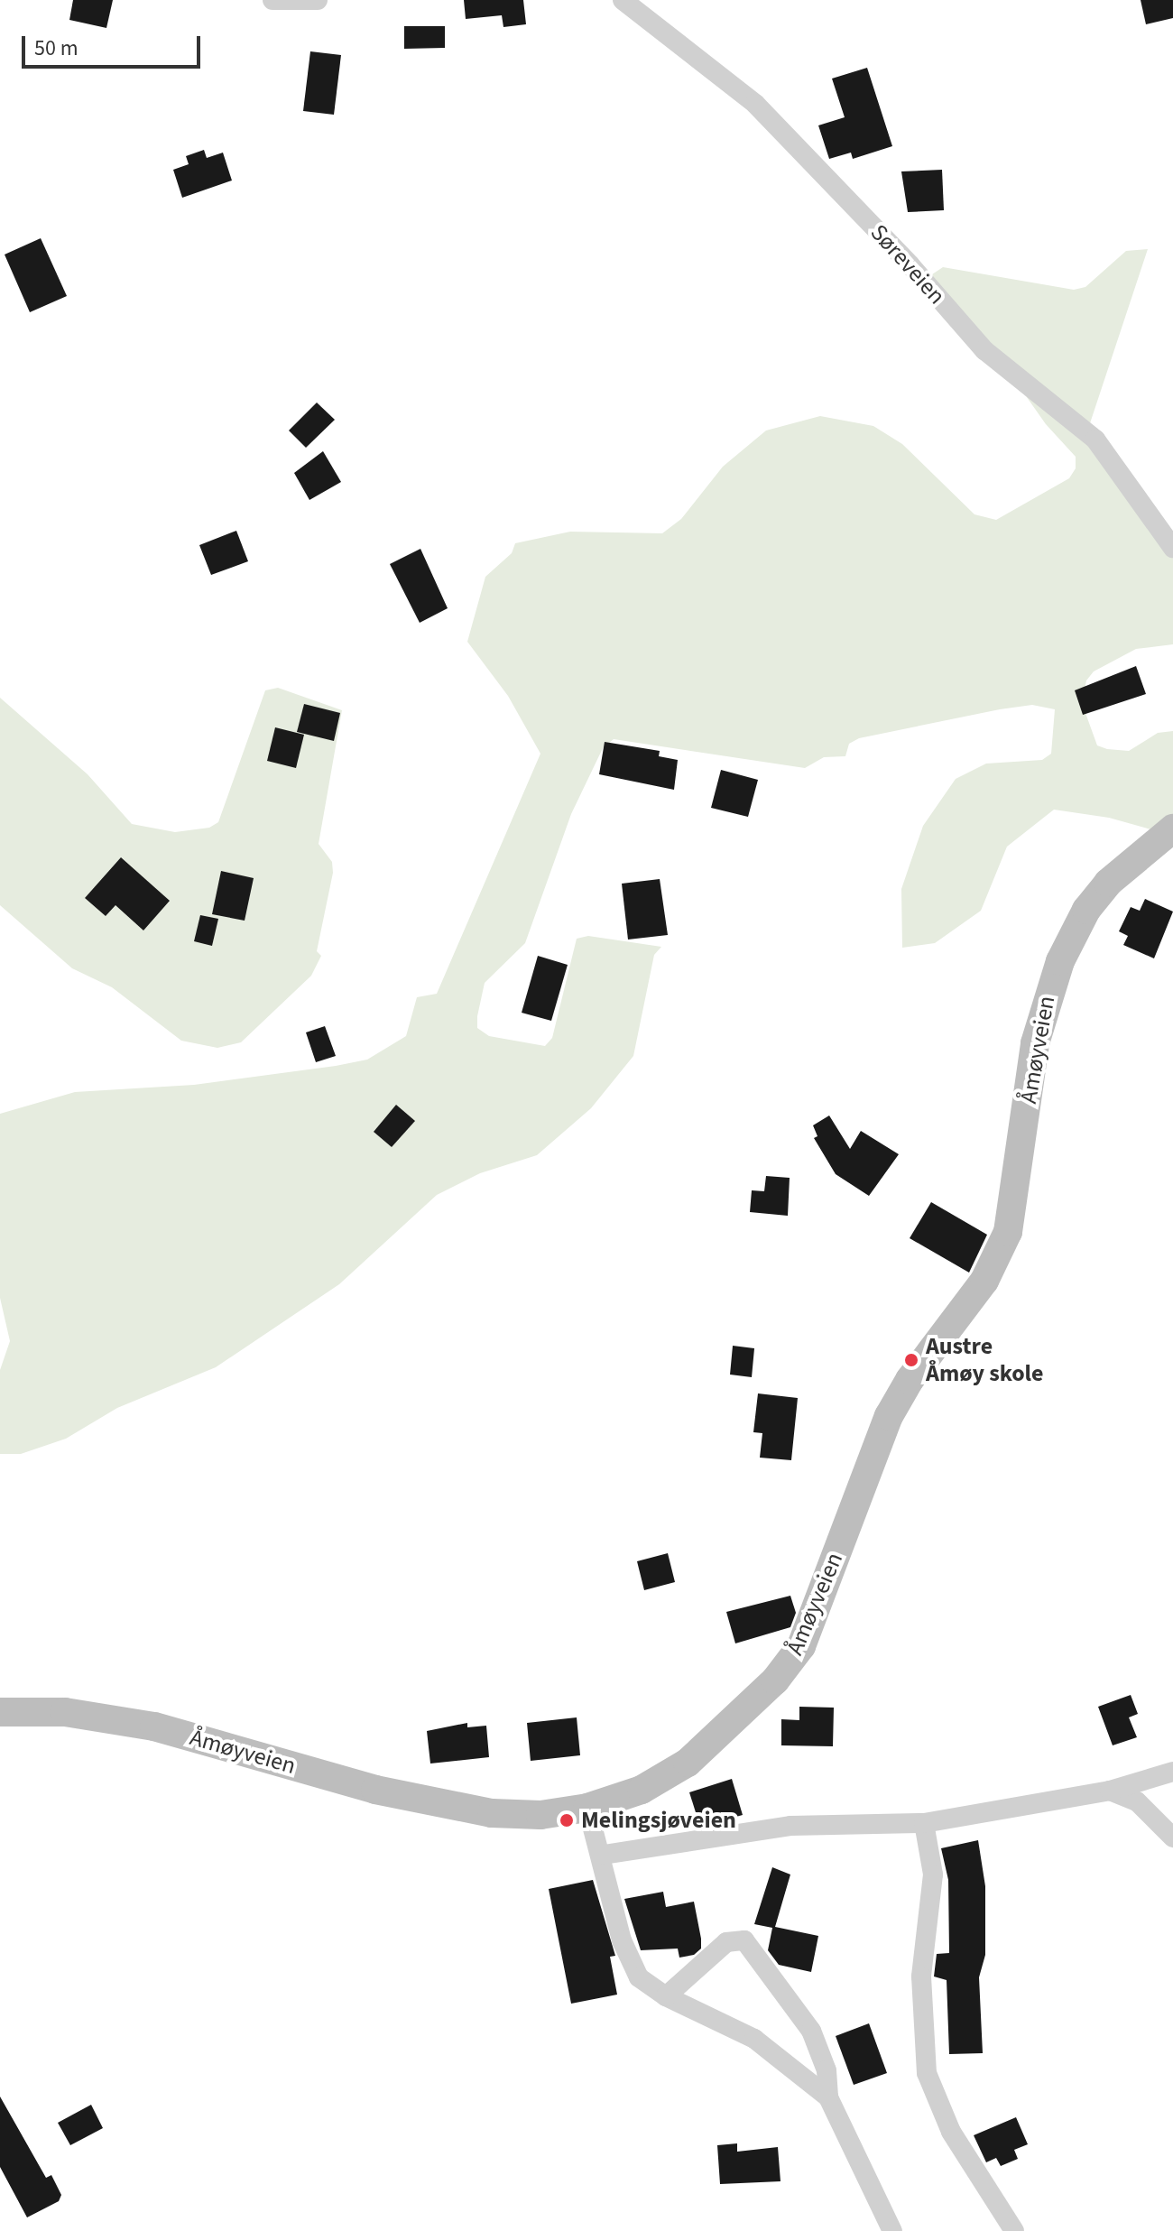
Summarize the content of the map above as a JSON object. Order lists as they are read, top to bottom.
{
  "streets": {
    "main road": ["Åmøyveien"],
    "street": ["Søreveien"]
  },
  "places": ["Austre Åmøy skole", "Melingsjøveien"],
  "scale_bar": "50 m"
}
